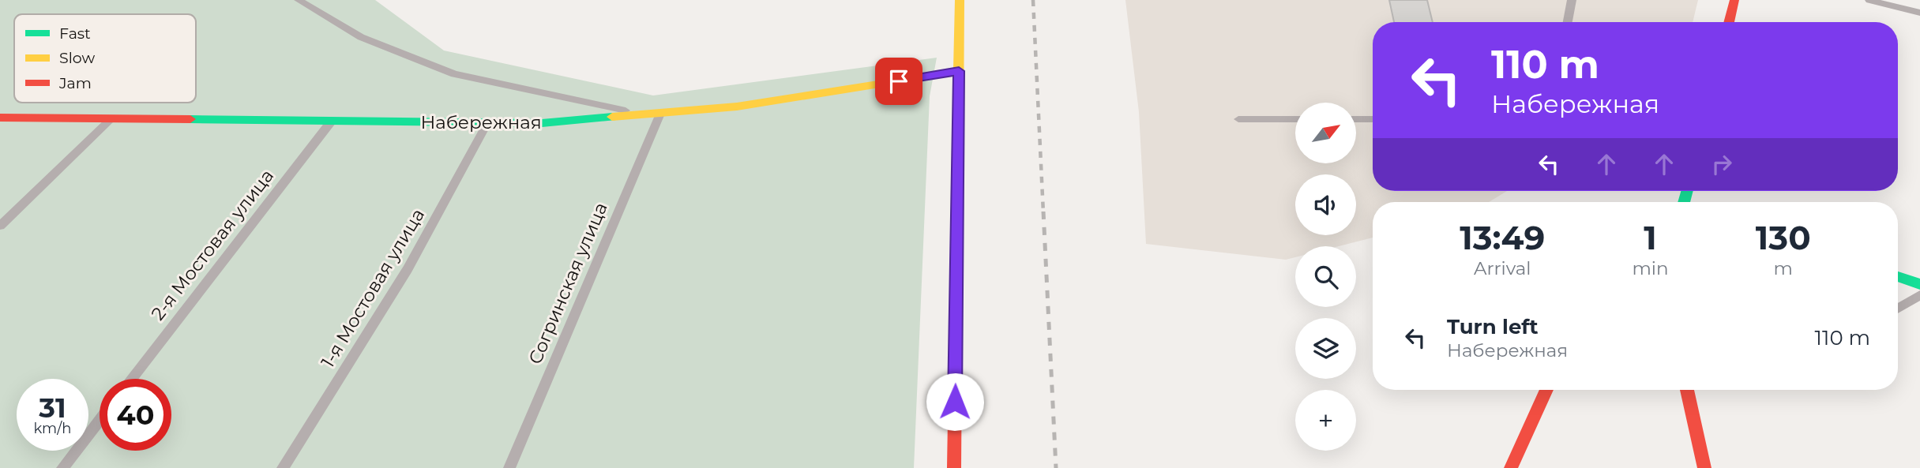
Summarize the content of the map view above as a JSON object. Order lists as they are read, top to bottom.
{
  "streets": {
    "street": ["Набережная"],
    "lane": ["2-я Мостовая улица", "Согринская улица", "1-я Мостовая улица"]
  },
  "crossings": [
    ["Набережная", "2-я Мостовая улица"],
    ["Набережная", "Согринская улица"],
    ["Набережная", "1-я Мостовая улица"]
  ],
  "legend": ["Fast", "Slow", "Jam"],
  "north": "top right",
  "page": {
    "turn": ["110 m", "Набережная"],
    "map_buttons": "+",
    "eta": [
      "13:49",
      "Arrival",
      "1",
      "min",
      "130",
      "m"
    ],
    "list": [
      {
        "name": "Turn left",
        "note": "Набережная",
        "value": "110 m"
      }
    ],
    "speed": "31 km/h",
    "limit": "40"
  }
}
